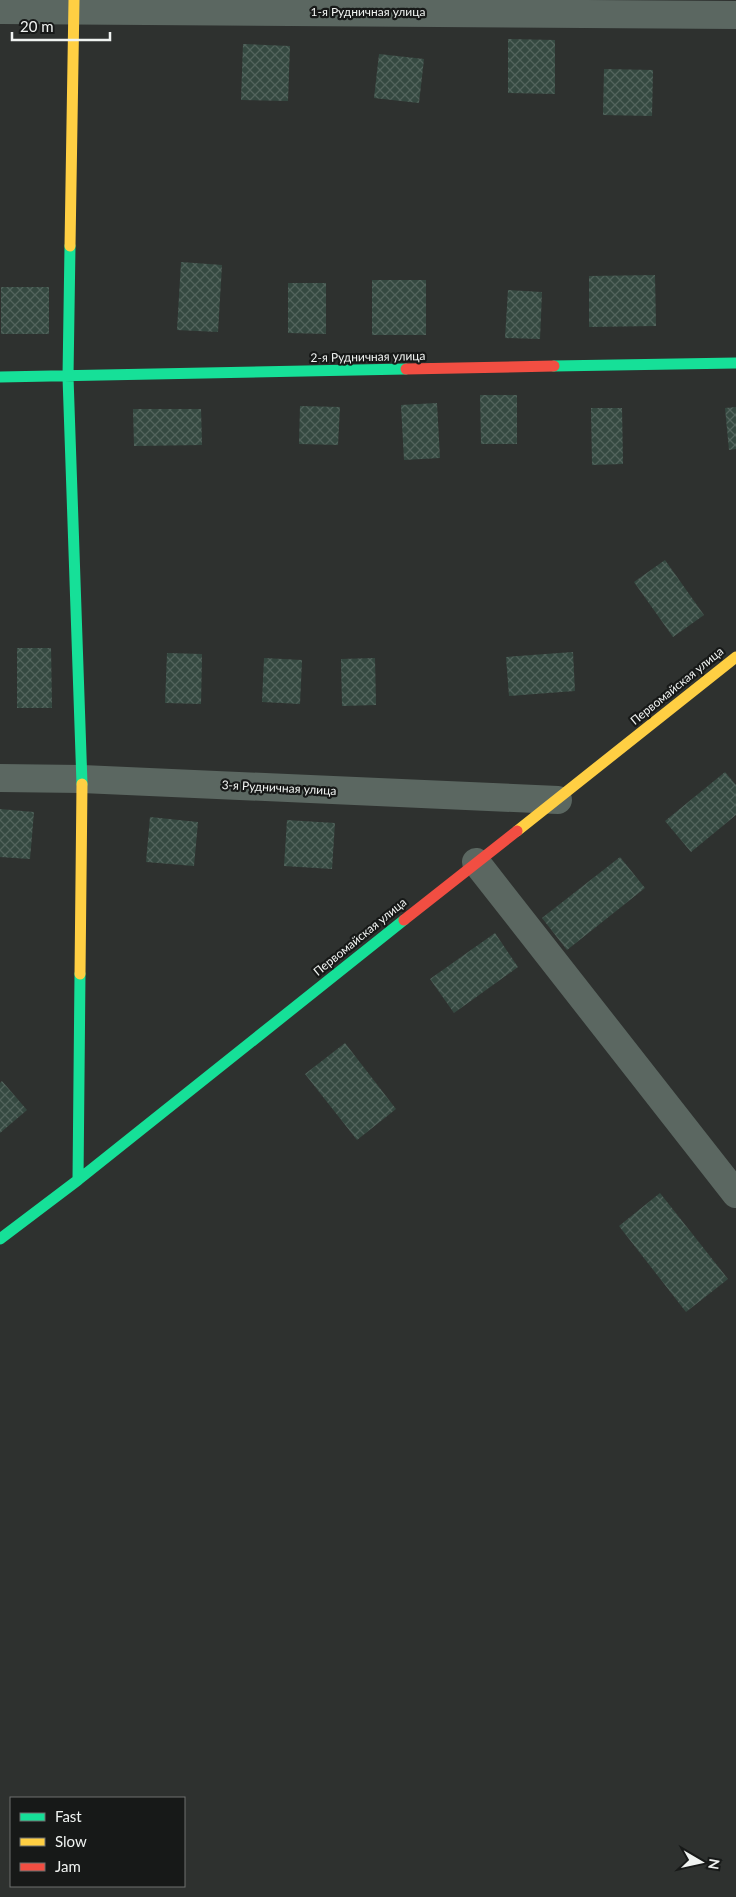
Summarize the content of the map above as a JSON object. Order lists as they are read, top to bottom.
{
  "streets": {
    "street": [
      "1-я Рудничная улица",
      "2-я Рудничная улица",
      "Первомайская улица",
      "3-я Рудничная улица"
    ]
  },
  "crossings": [
    ["Первомайская улица", "3-я Рудничная улица"]
  ],
  "legend": ["Fast", "Slow", "Jam"],
  "scale_bar": "20 m",
  "north": "right"
}
